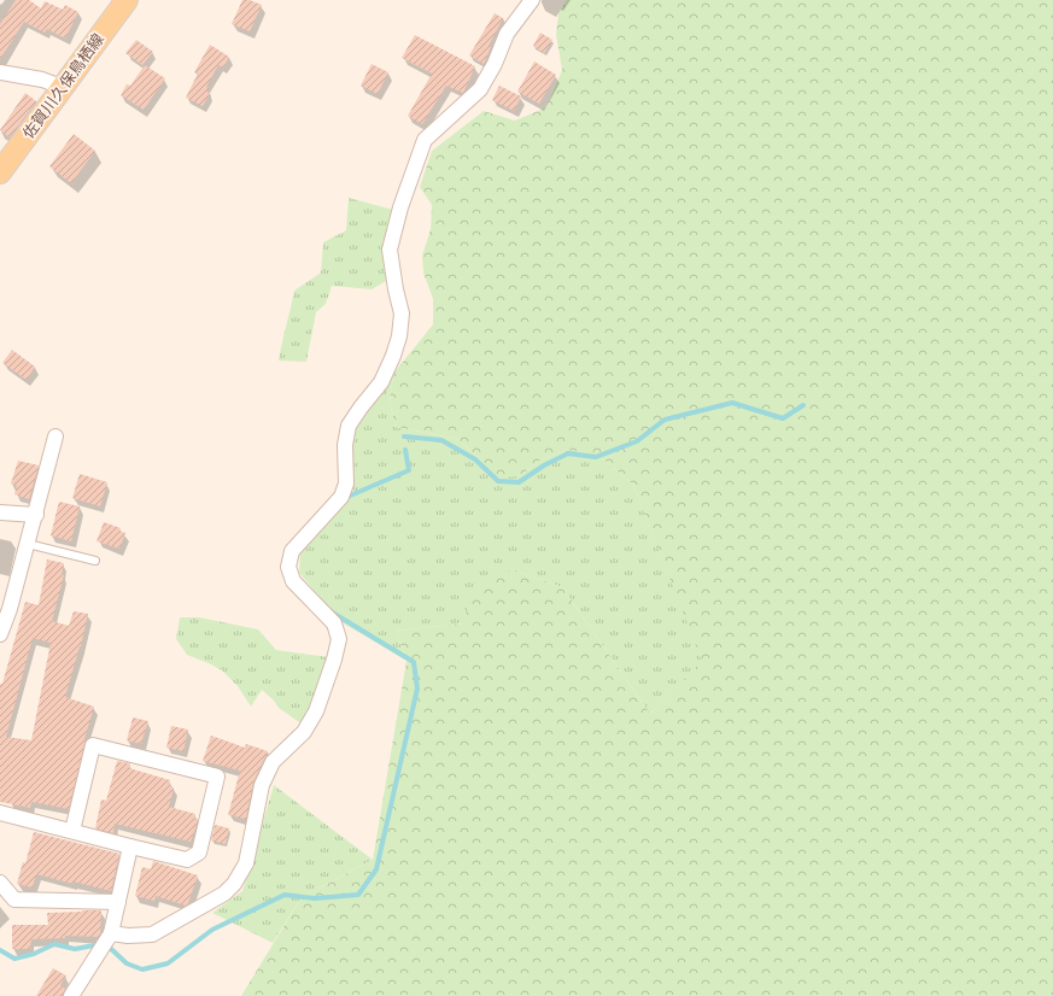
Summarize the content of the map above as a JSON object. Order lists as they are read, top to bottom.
{
  "streets": {
    "main road": ["佐賀川久保鳥栖線"]
  }
}
